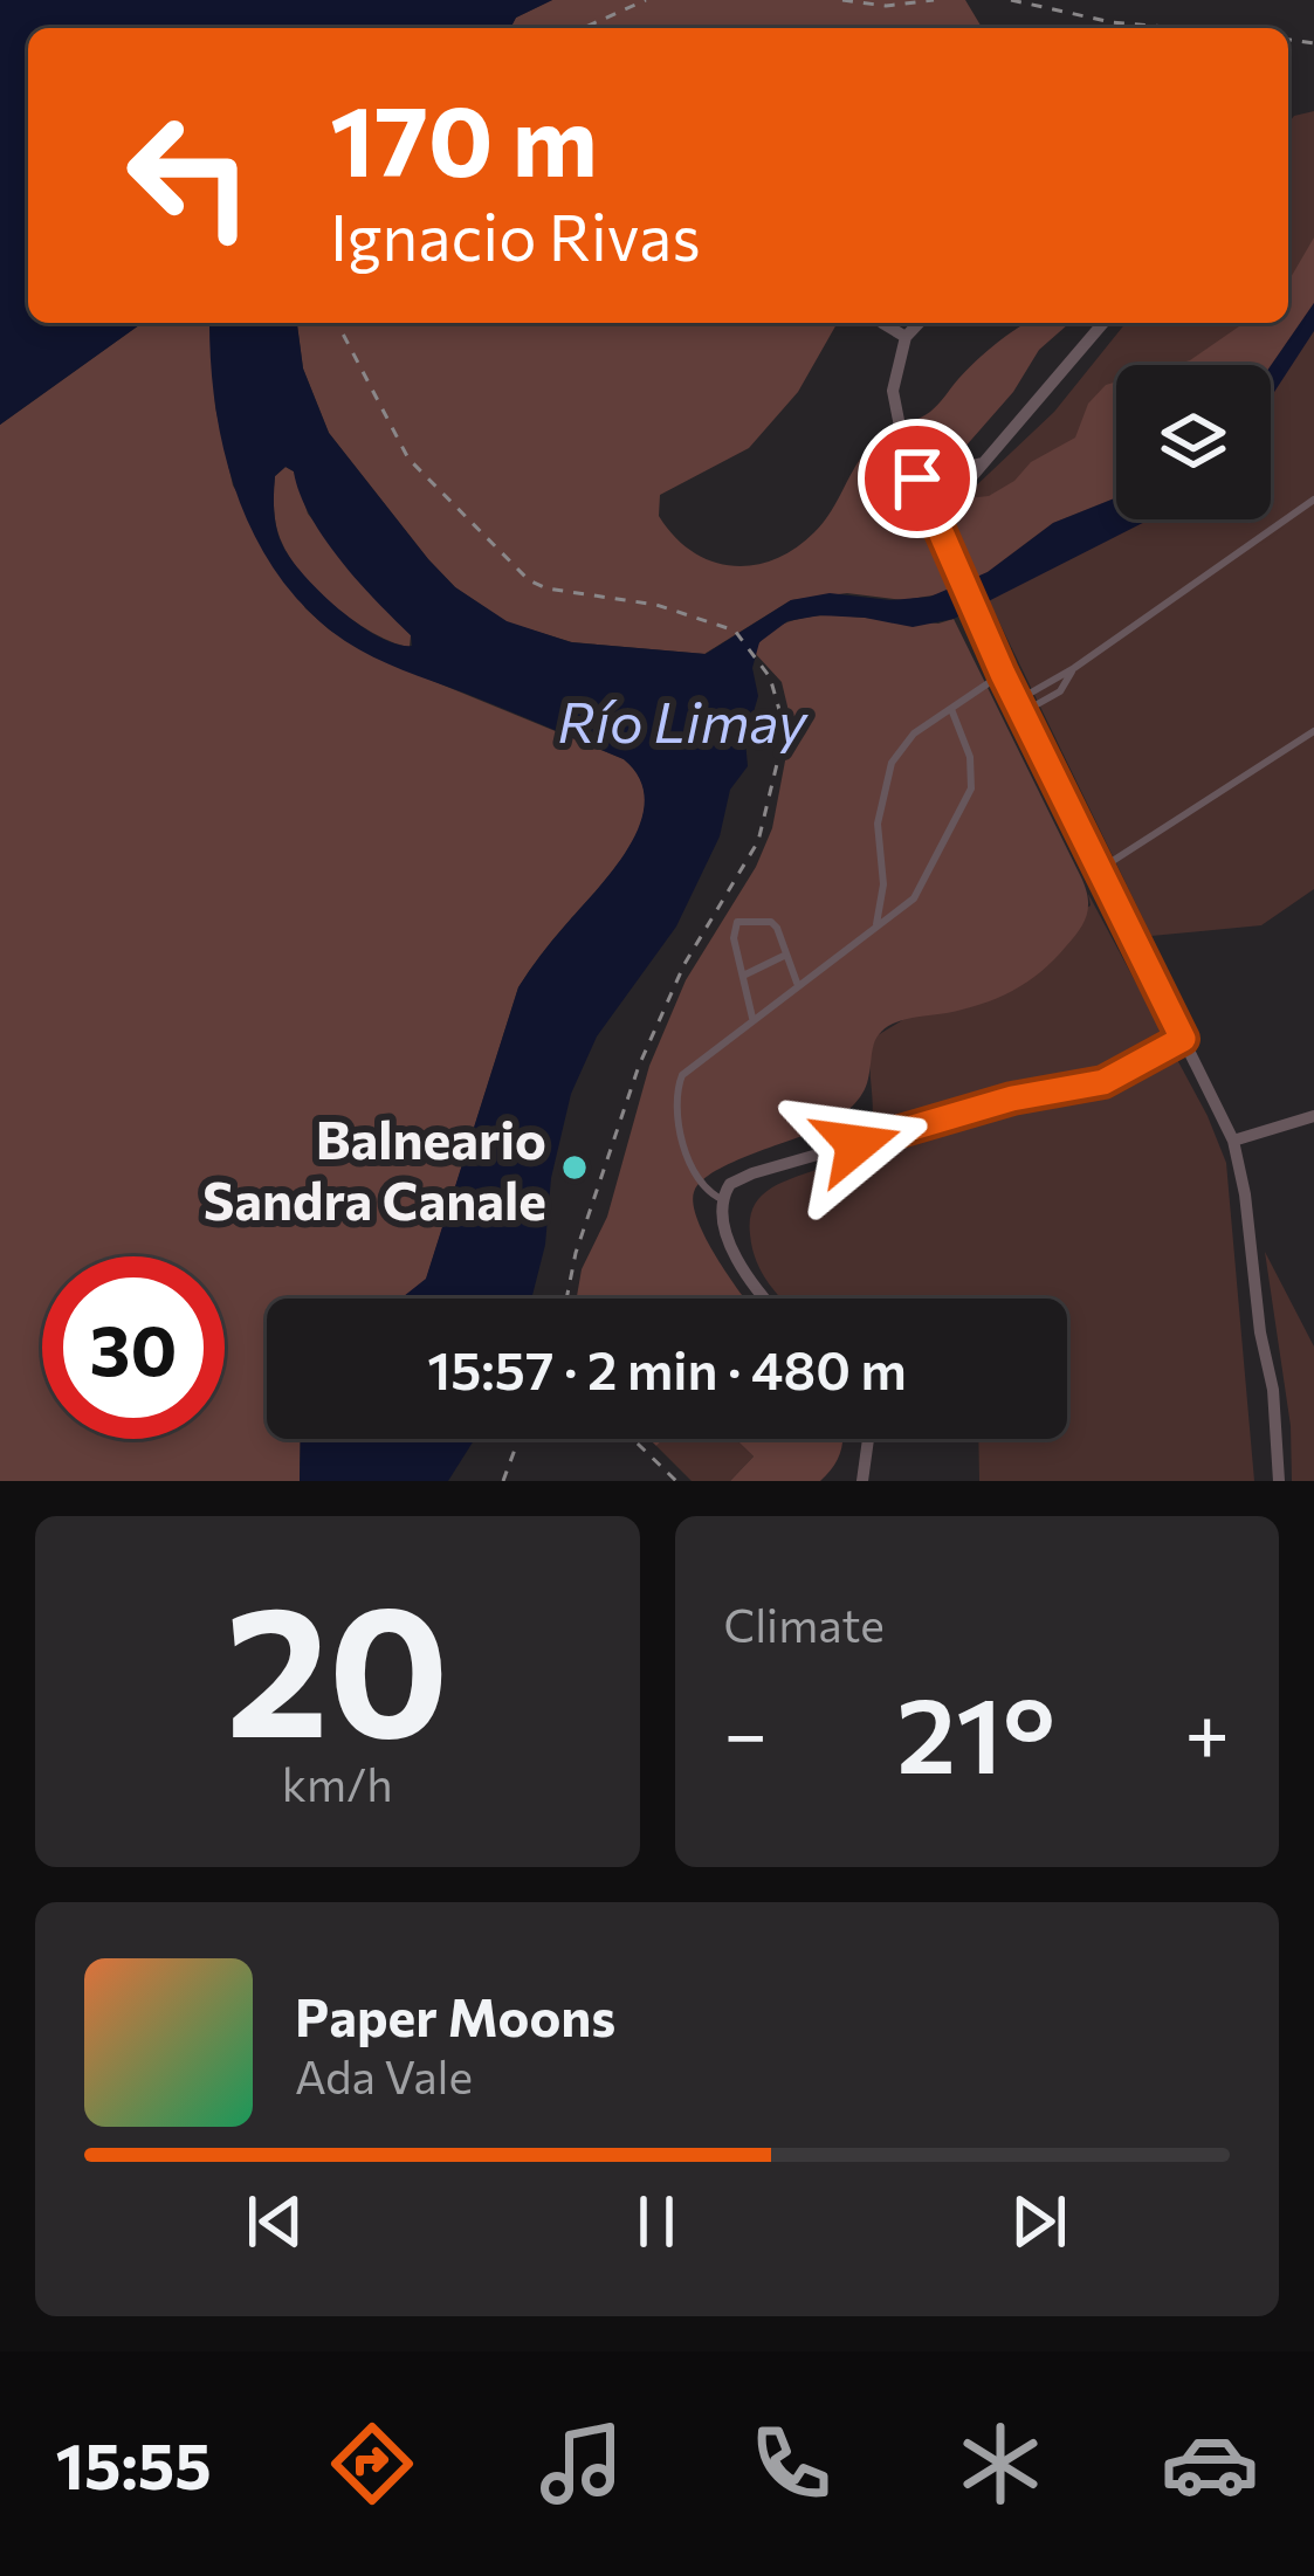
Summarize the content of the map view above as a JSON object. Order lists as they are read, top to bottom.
{
  "water": ["Río Limay"],
  "places": ["Balneario Sandra Canale"],
  "page": {
    "turn": ["170 m", "Ignacio Rivas"],
    "limit": "30",
    "trip": "15:57 · 2 min · 480 m",
    "tile": [
      ["20", "km/h"],
      "Climate"
    ],
    "heat": ["−", "21°", "+"],
    "song": ["Paper Moons", "Ada Vale"],
    "tabs": "15:55"
  }
}
